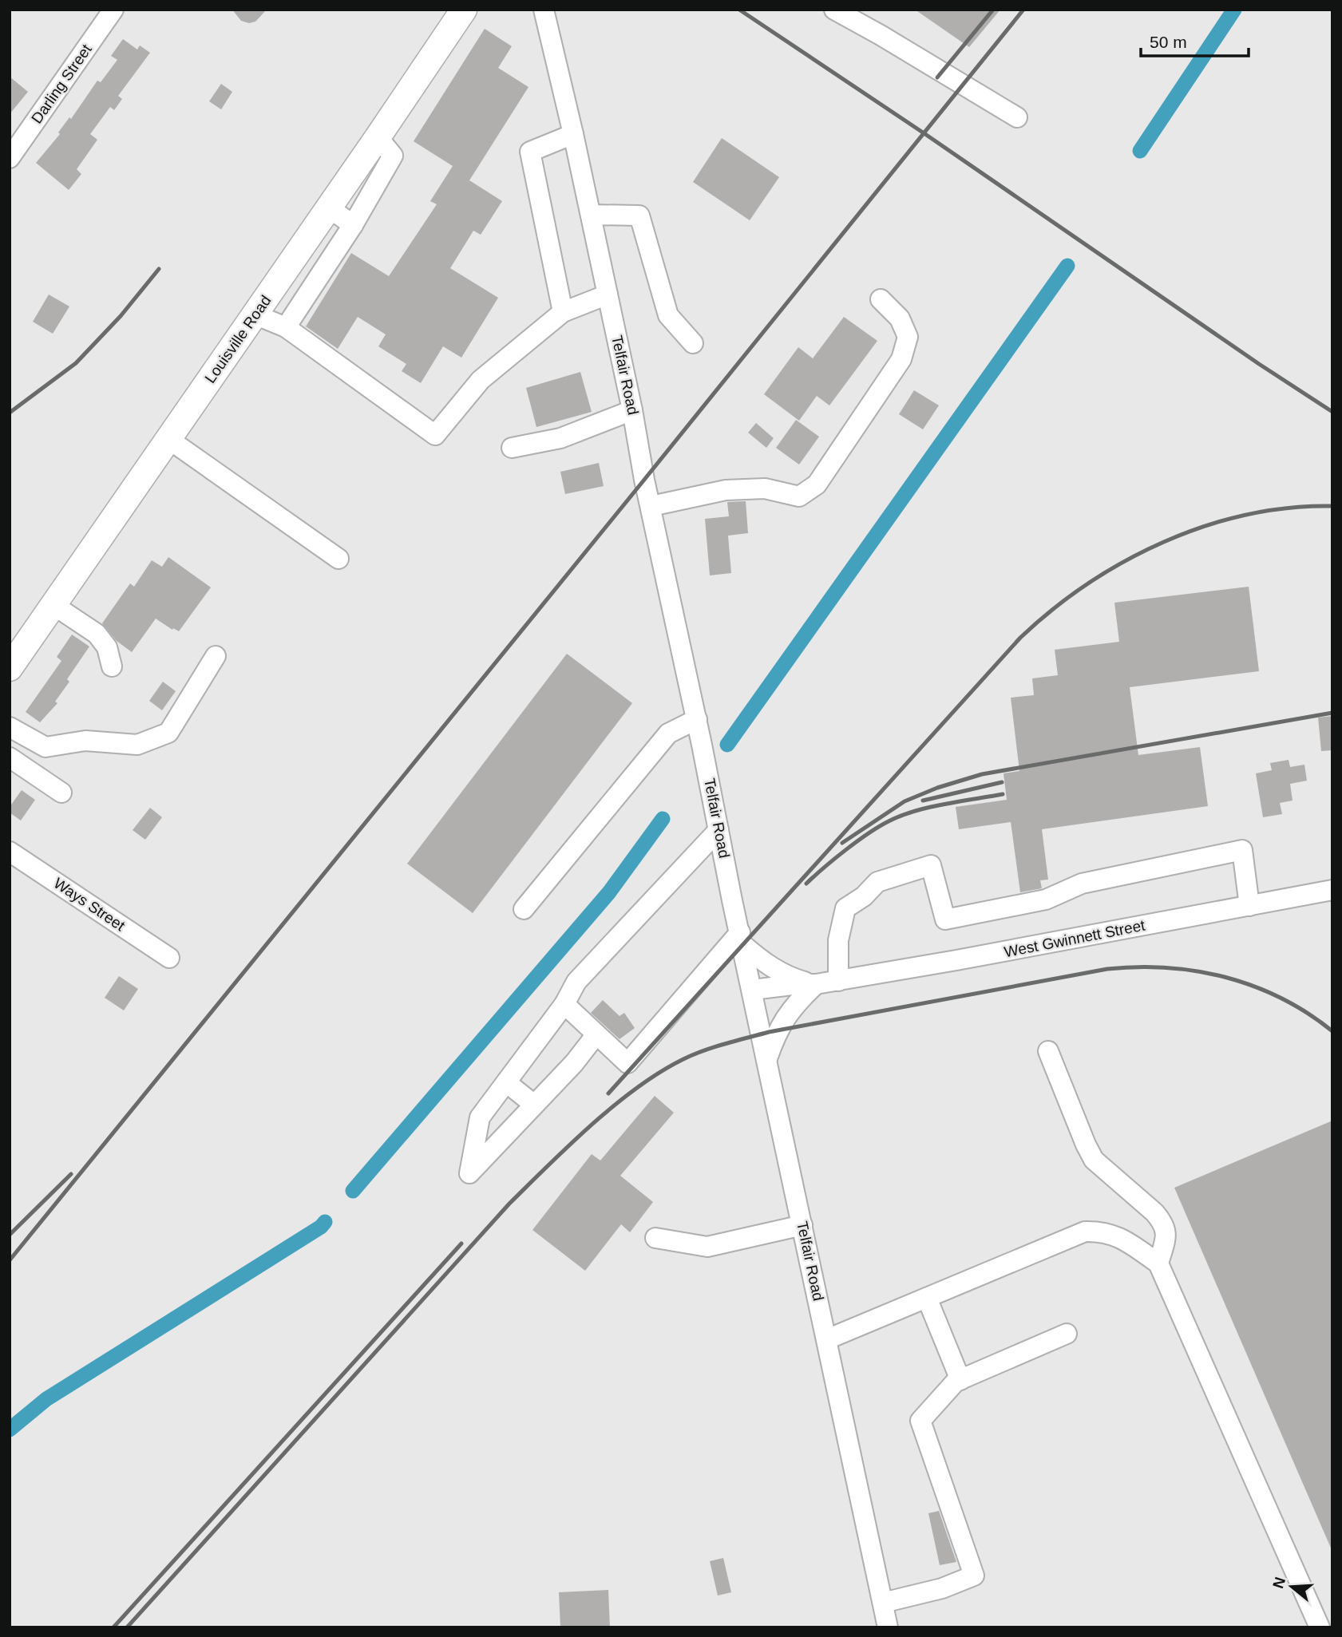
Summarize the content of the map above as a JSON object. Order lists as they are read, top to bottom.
{
  "streets": {
    "main road": ["Louisville Road"],
    "street": [
      "Darling Street",
      "Telfair Road",
      "Ways Street",
      "West Gwinnett Street"
    ]
  },
  "crossings": [
    ["Telfair Road", "West Gwinnett Street"]
  ],
  "scale_bar": "50 m",
  "north": "left"
}
